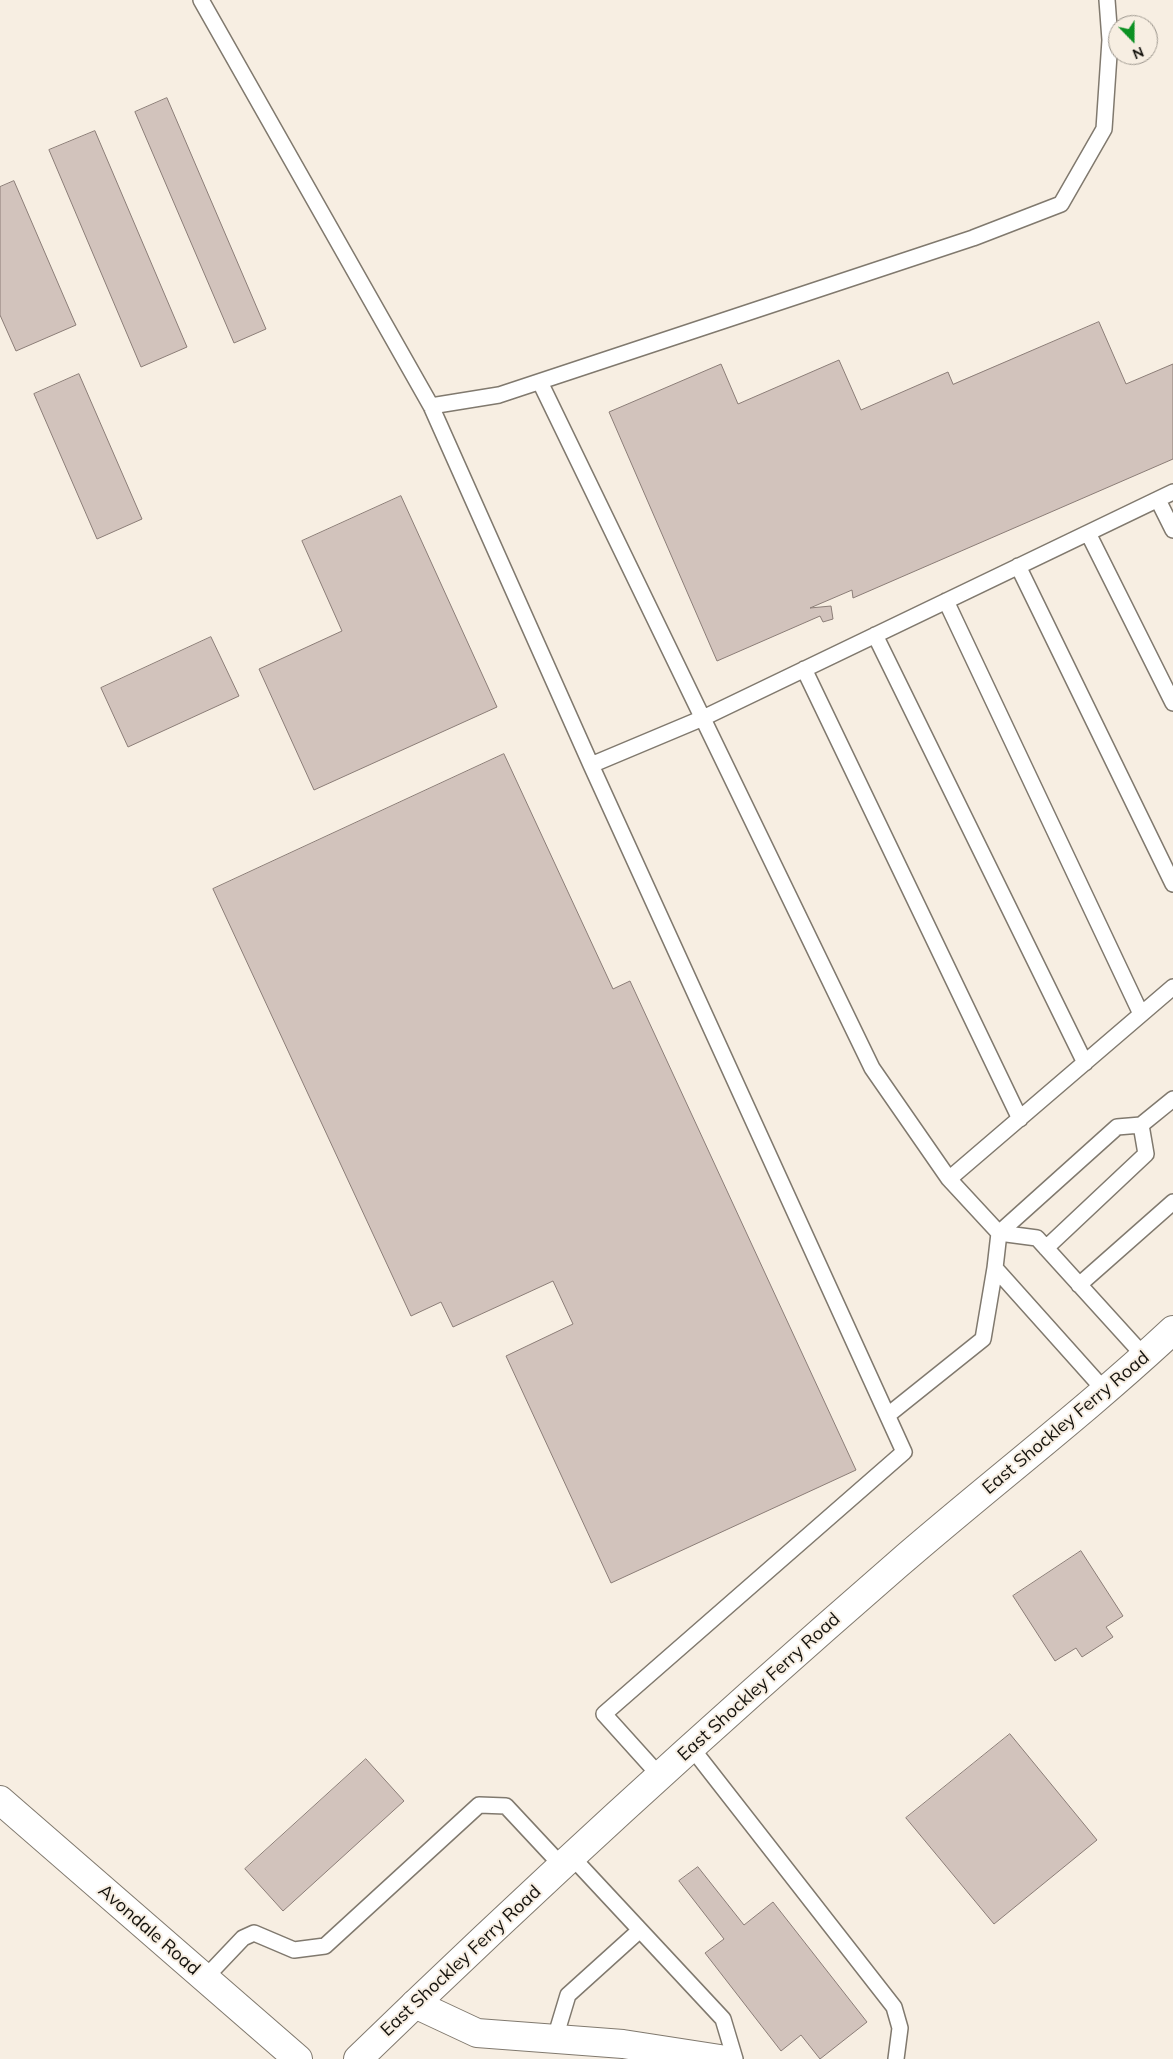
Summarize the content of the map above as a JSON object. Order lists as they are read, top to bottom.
{
  "streets": {
    "main road": ["East Shockley Ferry Road", "Avondale Road"]
  },
  "north": "bottom"
}
